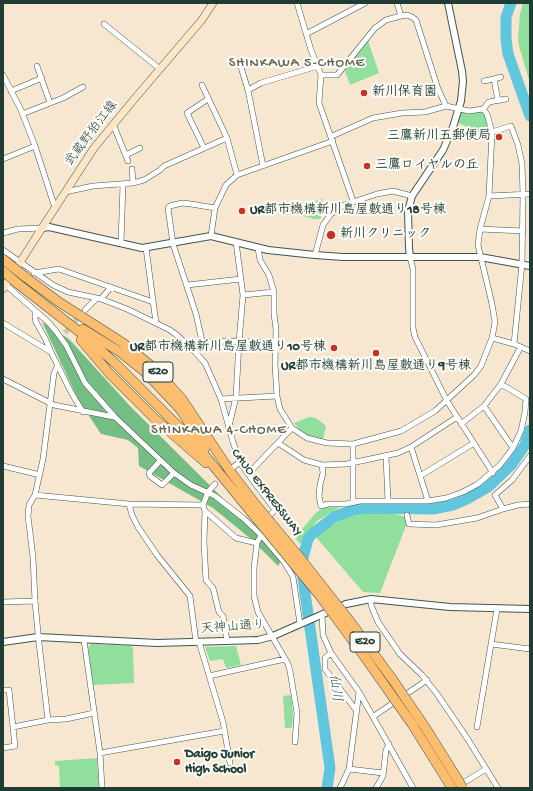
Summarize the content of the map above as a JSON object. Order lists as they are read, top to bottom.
{
  "streets": {
    "highway": ["E20", "CHUO EXPRESSWAY"],
    "main road": ["武蔵野狛江線"],
    "street": ["天神山通り"]
  },
  "districts": ["SHINKAWA 5-CHOME", "SHINKAWA 4-CHOME"],
  "water": ["仙川"],
  "places": [
    "新川保育園",
    "三鷹新川五郵便局",
    "三鷹ロイヤルの丘",
    "UR都市機構新川島屋敷通り18号棟",
    "新川クリニック",
    "UR都市機構新川島屋敷通り10号棟",
    "UR都市機構新川島屋敷通り9号棟",
    "Daigo Junior High School"
  ]
}
